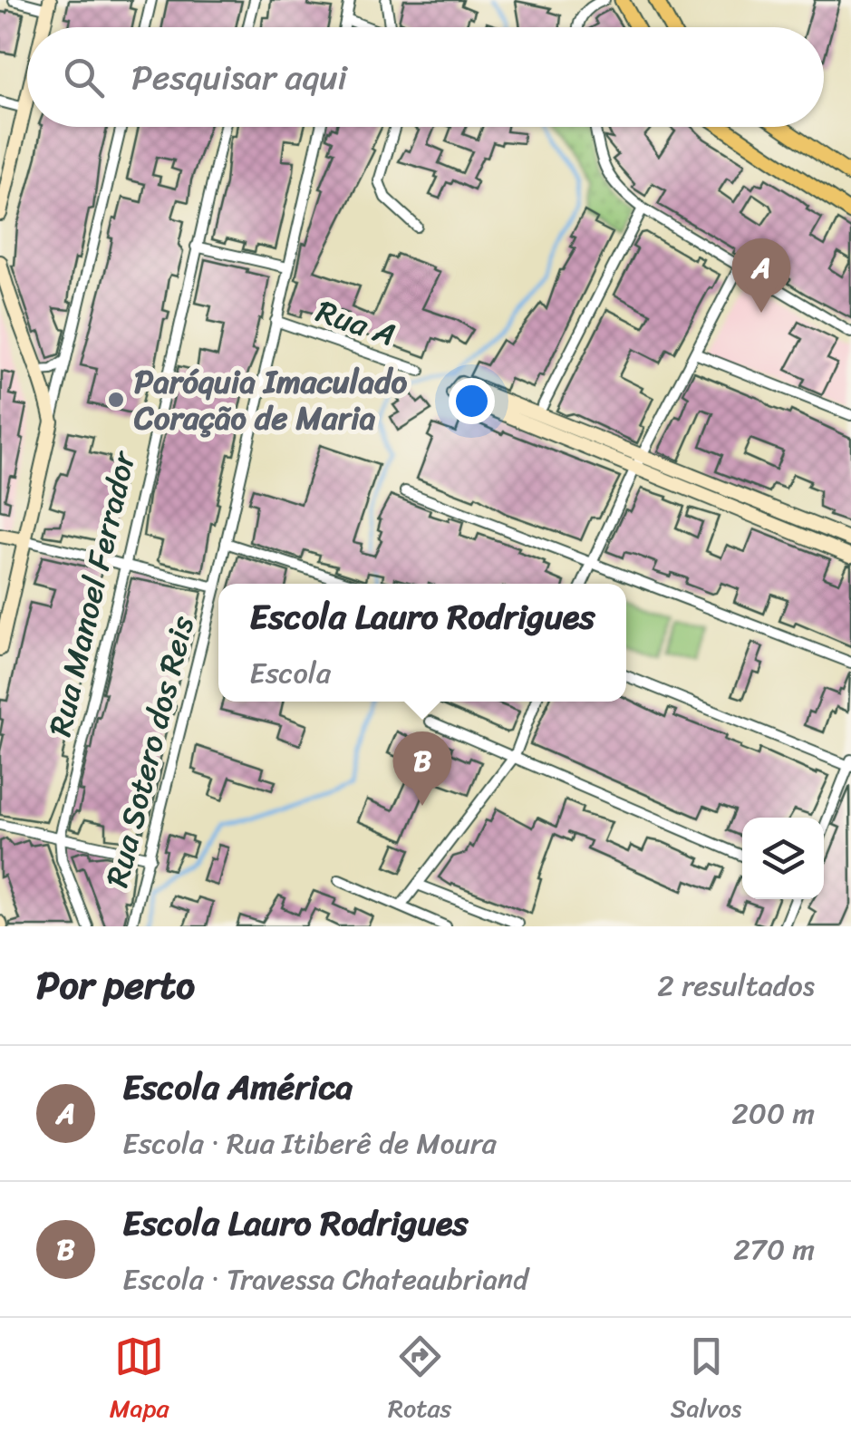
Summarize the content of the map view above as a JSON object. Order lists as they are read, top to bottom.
{
  "streets": {
    "street": ["Rua A", "Rua Manoel Ferrador", "Rua Sotero dos Reis"]
  },
  "crossings": [
    ["Rua A", "Rua Sotero dos Reis"]
  ],
  "places": ["Paróquia Imaculado Coração de Maria"],
  "page": {
    "search": "Pesquisar aqui",
    "pins": ["A", "B"],
    "popup": ["Escola Lauro Rodrigues", "Escola"],
    "heading": ["Por perto", "2 resultados"],
    "list": [
      {
        "mark": "A",
        "name": "Escola América",
        "note": "Escola · Rua Itiberê de Moura",
        "value": "200 m"
      },
      {
        "mark": "B",
        "name": "Escola Lauro Rodrigues",
        "note": "Escola · Travessa Chateaubriand",
        "value": "270 m"
      }
    ],
    "nav": ["Mapa", "Rotas", "Salvos"]
  }
}
